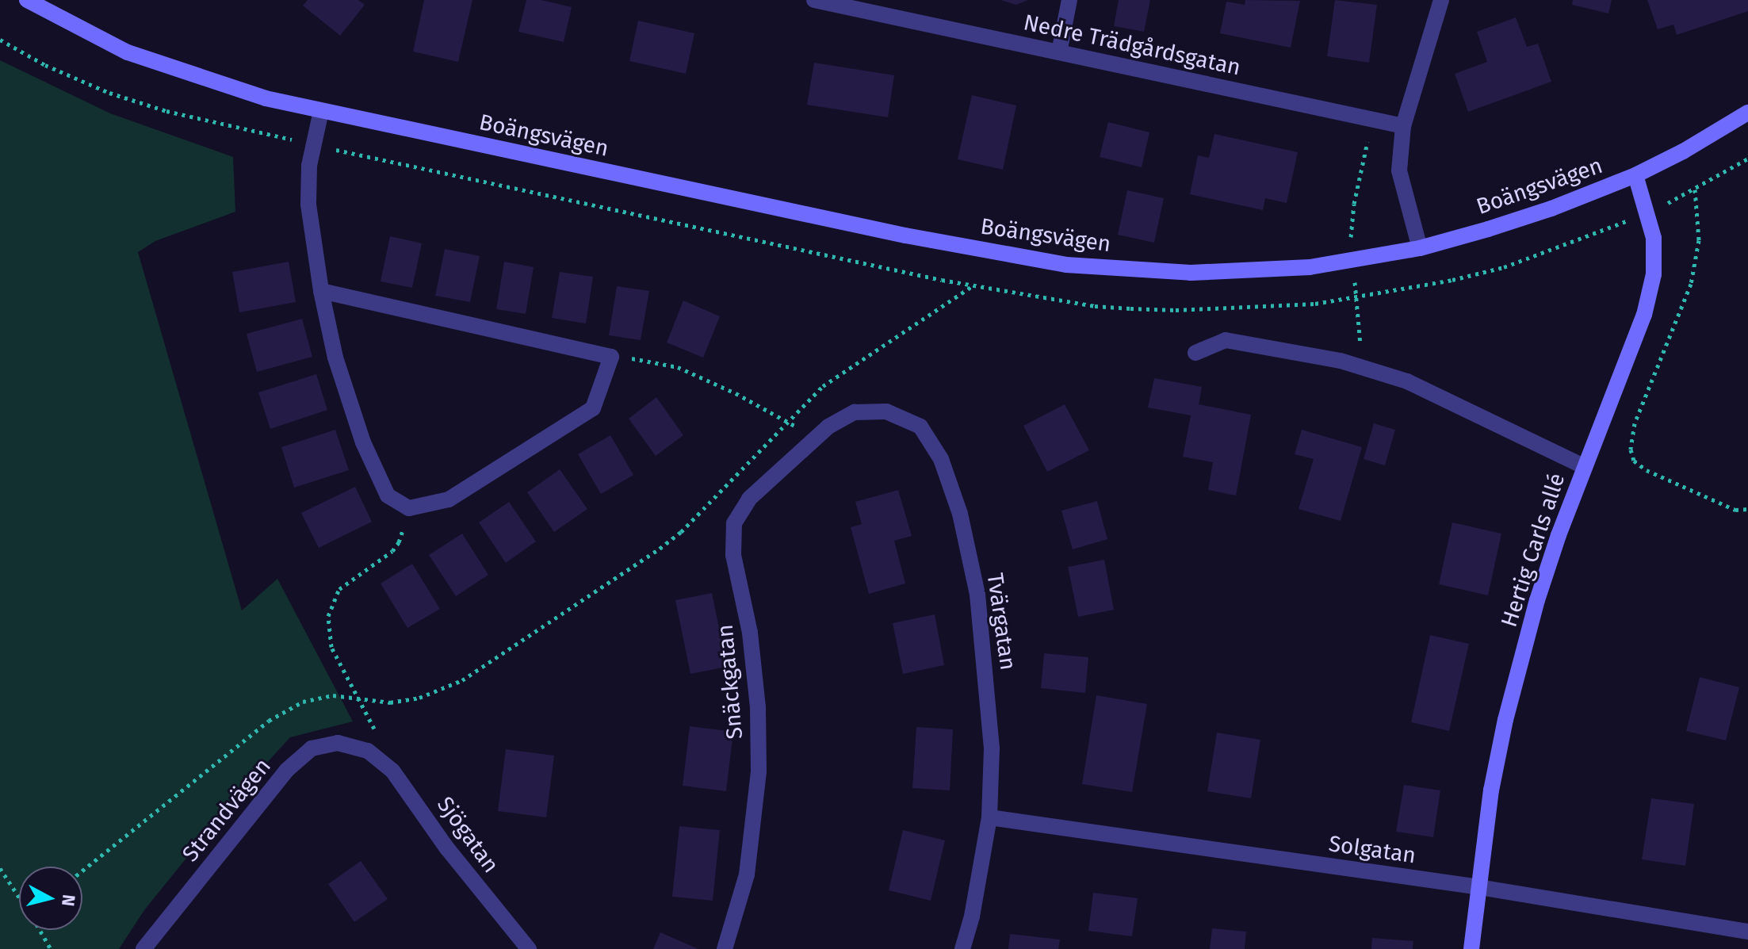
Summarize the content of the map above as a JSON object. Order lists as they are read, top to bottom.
{
  "streets": {
    "street": [
      "Nedre Trädgårdsgatan",
      "Boängsvägen",
      "Hertig Carls allé",
      "Tvärgatan",
      "Snäckgatan",
      "Strandvägen",
      "Sjögatan",
      "Solgatan"
    ]
  },
  "crossings": [
    ["Boängsvägen", "Hertig Carls allé"],
    ["Hertig Carls allé", "Solgatan"],
    ["Tvärgatan", "Snäckgatan"],
    ["Tvärgatan", "Solgatan"],
    ["Strandvägen", "Sjögatan"]
  ],
  "north": "right"
}
